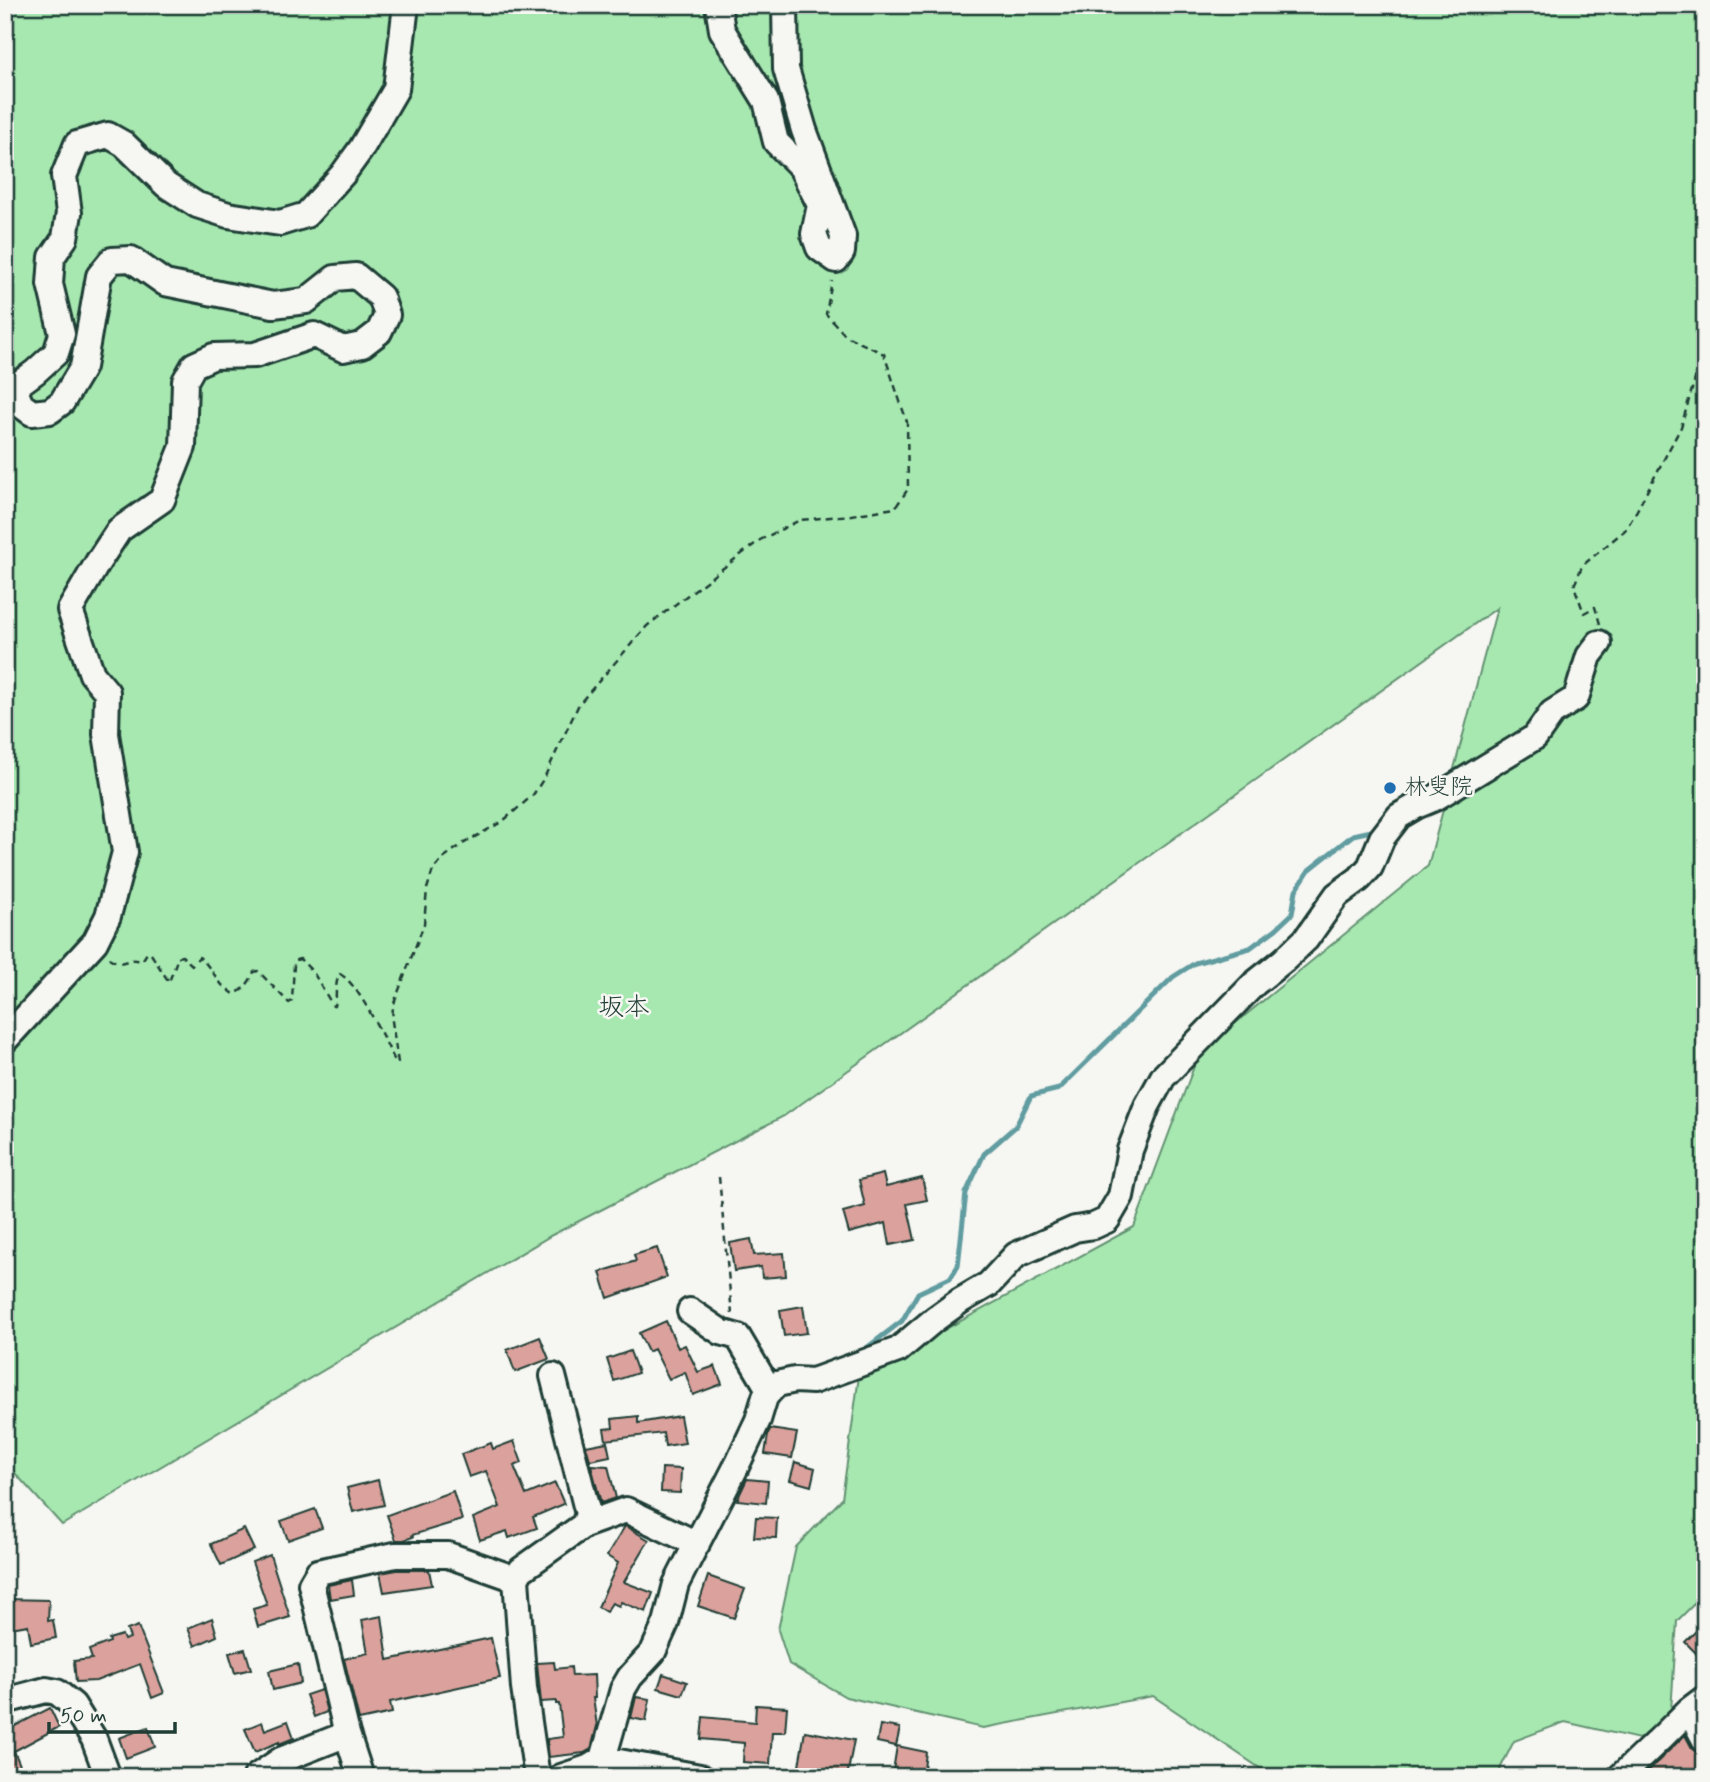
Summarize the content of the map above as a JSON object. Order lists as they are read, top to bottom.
{
  "districts": ["坂本"],
  "places": ["林叟院"],
  "scale_bar": "50 m"
}
